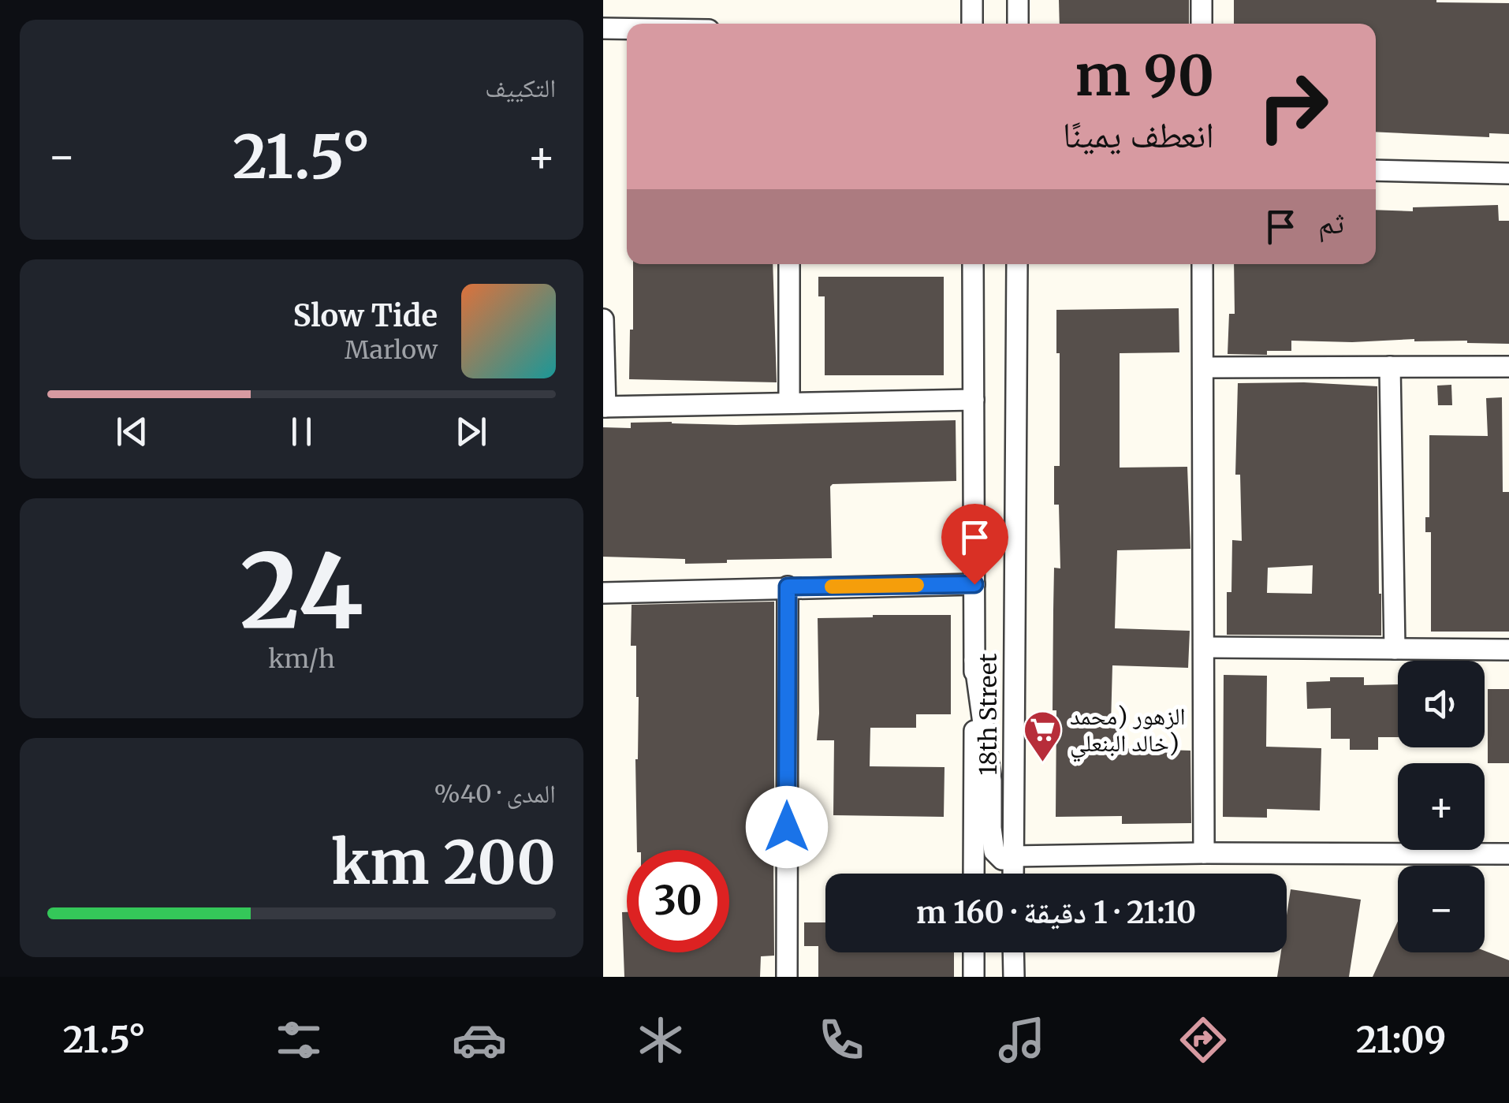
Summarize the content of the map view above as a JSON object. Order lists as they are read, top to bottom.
{
  "streets": {
    "street": ["18th Street"]
  },
  "places": {
    "supermarket": ["الزهور (محمد خالد البنعلي)"]
  },
  "page": {
    "tile": [
      "التكييف",
      ["24", "km/h"],
      ["المدى · 40%", "200 km"]
    ],
    "turn": ["90 m", "انعطف يمينًا"],
    "heat": ["−", "21.5°", "+"],
    "then": "ثم",
    "song": ["Slow Tide", "Marlow"],
    "map_buttons": ["+", "−"],
    "limit": "30",
    "trip": "21:10 · 1 دقيقة · 160 m",
    "tabs": ["21:09", "21.5°"]
  }
}
